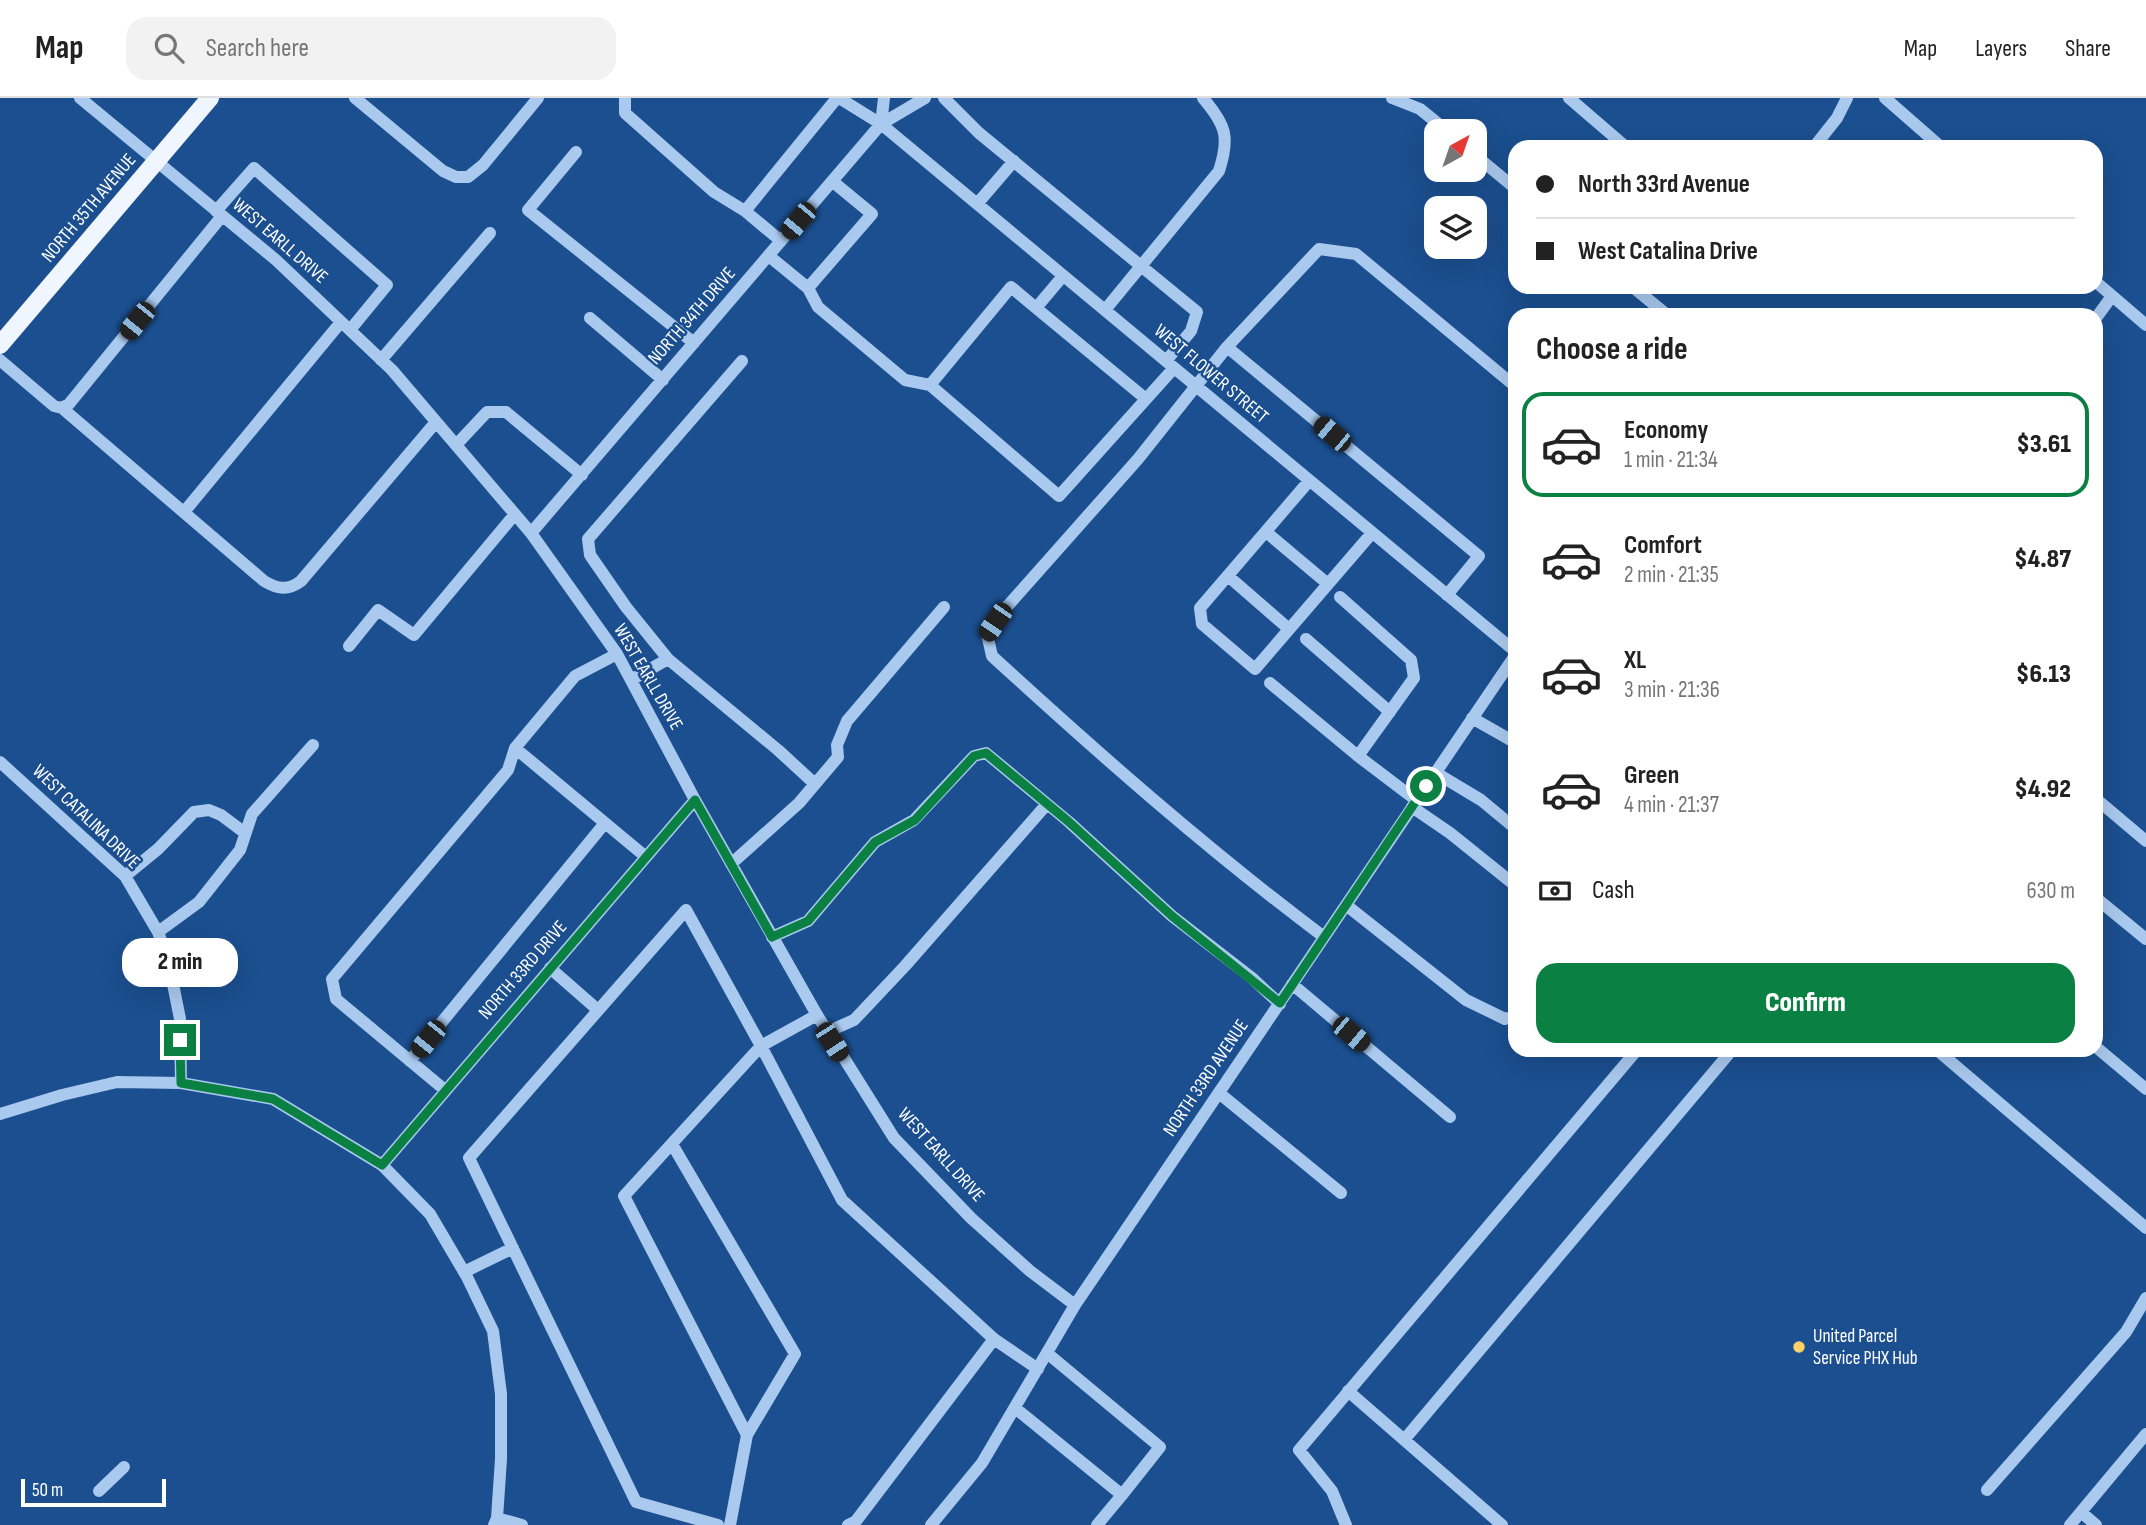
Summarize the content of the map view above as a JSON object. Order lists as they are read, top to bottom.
{
  "streets": {
    "main road": ["NORTH 35TH AVENUE"],
    "street": [
      "WEST EARLL DRIVE",
      "NORTH 34TH DRIVE",
      "WEST FLOWER STREET",
      "WEST CATALINA DRIVE",
      "NORTH 33RD DRIVE",
      "NORTH 33RD AVENUE"
    ]
  },
  "crossings": [
    ["NORTH 35TH AVENUE", "WEST EARLL DRIVE"],
    ["WEST EARLL DRIVE", "NORTH 34TH DRIVE"],
    ["WEST EARLL DRIVE", "NORTH 33RD DRIVE"],
    ["WEST EARLL DRIVE", "NORTH 33RD AVENUE"],
    ["NORTH 34TH DRIVE", "WEST FLOWER STREET"]
  ],
  "places": ["United Parcel Service PHX Hub"],
  "scale_bar": "50 m",
  "north": "top right",
  "page": {
    "header": "Map",
    "search": "Search here",
    "nav": ["Map", "Layers", "Share"],
    "banner": ["North 33rd Avenue", "West Catalina Drive"],
    "heading": "Choose a ride",
    "list": [
      {
        "name": "Economy",
        "note": "1 min · 21:34",
        "value": "$3.61"
      },
      {
        "name": "Comfort",
        "note": "2 min · 21:35",
        "value": "$4.87"
      },
      {
        "name": "XL",
        "note": "3 min · 21:36",
        "value": "$6.13"
      },
      {
        "name": "Green",
        "note": "4 min · 21:37",
        "value": "$4.92"
      }
    ],
    "pay": ["Cash", "630 m"],
    "bubble": "2 min",
    "buttons": "Confirm",
    "scale": "50 m"
  }
}
